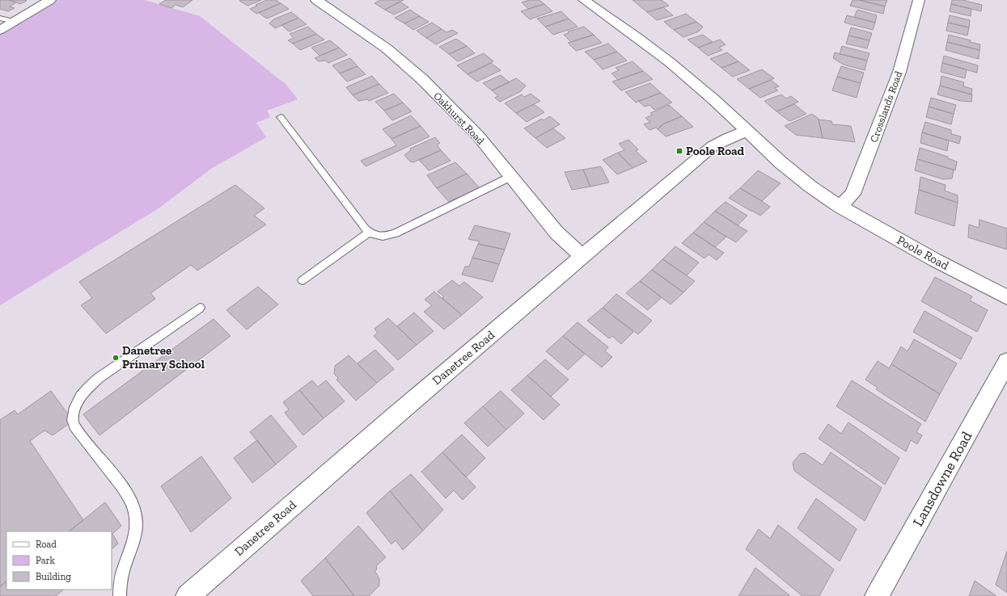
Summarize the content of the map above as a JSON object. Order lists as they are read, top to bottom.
{
  "streets": {
    "street": [
      "Crosslands Road",
      "Oakhurst Road",
      "Poole Road",
      "Danetree Road",
      "Lansdowne Road"
    ]
  },
  "crossings": [
    ["Crosslands Road", "Poole Road"],
    ["Oakhurst Road", "Danetree Road"],
    ["Poole Road", "Danetree Road"]
  ],
  "places": {
    "transit": ["Poole Road"],
    "other": ["Danetree Primary School"]
  },
  "legend": ["Road", "Park", "Building"]
}
